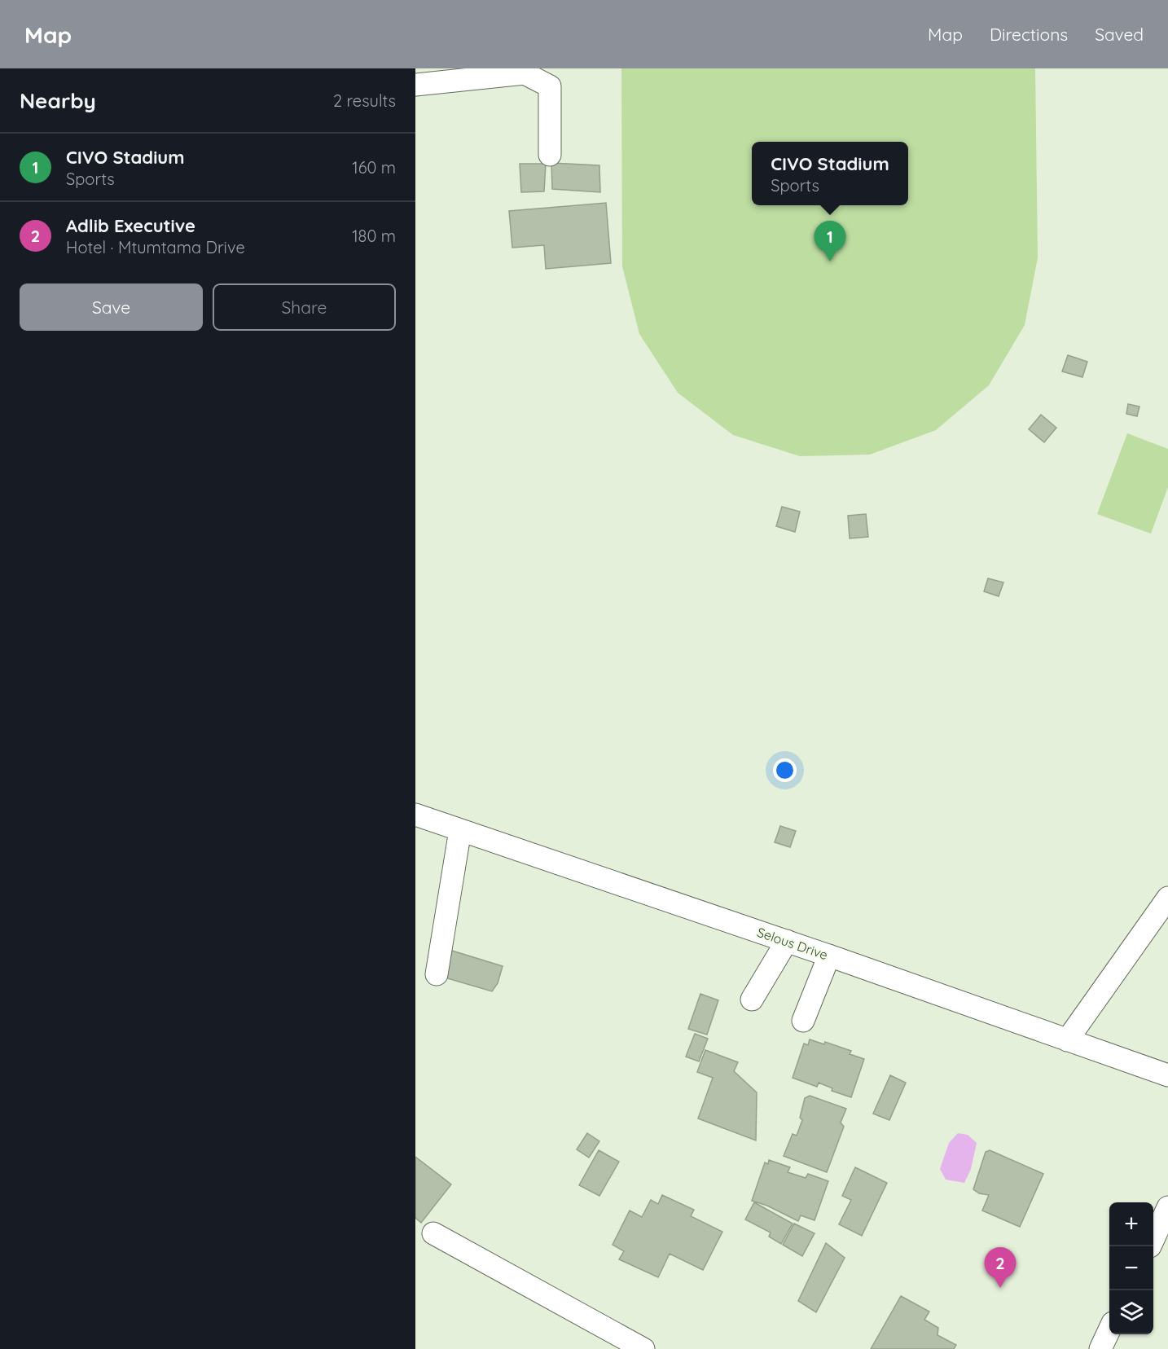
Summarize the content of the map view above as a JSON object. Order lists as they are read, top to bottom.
{
  "streets": {
    "street": ["Selous Drive"]
  },
  "page": {
    "header": "Map",
    "nav": ["Map", "Directions", "Saved"],
    "heading": ["Nearby", "2 results"],
    "list": [
      {
        "mark": "1",
        "name": "CIVO Stadium",
        "note": "Sports",
        "value": "160 m"
      },
      {
        "mark": "2",
        "name": "Adlib Executive",
        "note": "Hotel · Mtumtama Drive",
        "value": "180 m"
      }
    ],
    "popup": ["CIVO Stadium", "Sports"],
    "pins": ["1", "2"],
    "buttons": ["Save", "Share"],
    "map_buttons": ["+", "−"]
  }
}
